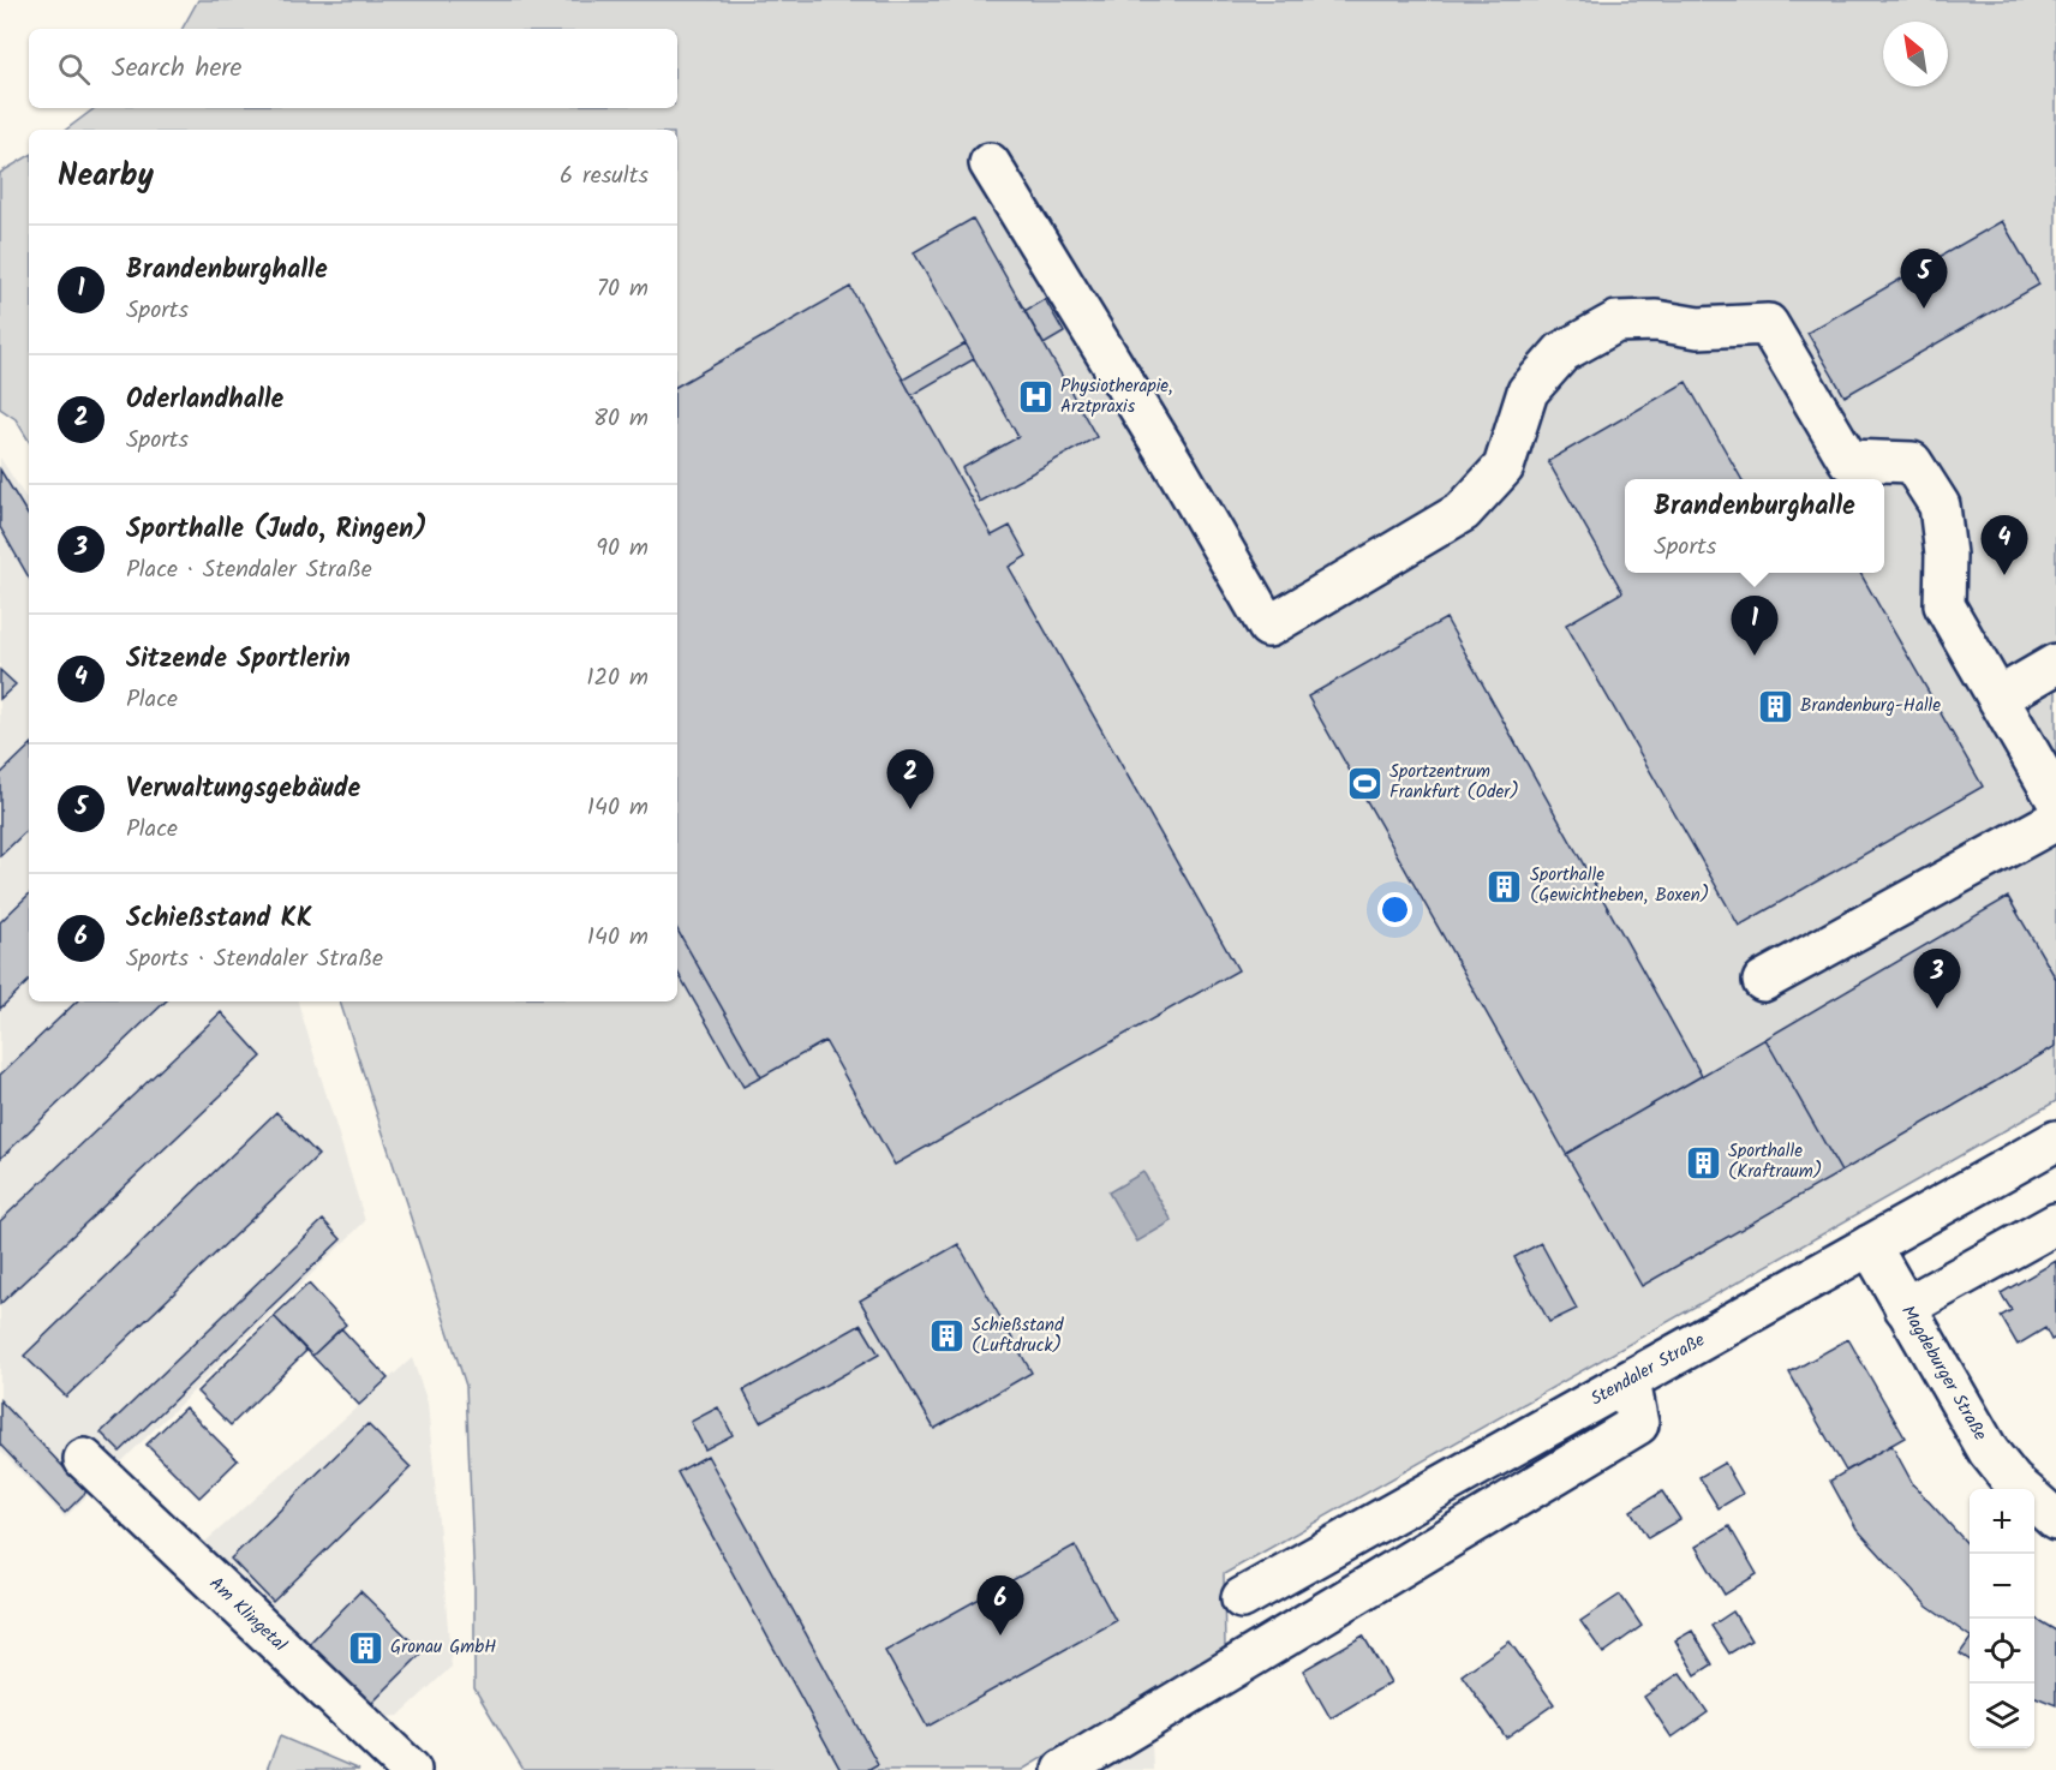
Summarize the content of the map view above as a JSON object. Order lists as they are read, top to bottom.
{
  "streets": {
    "street": ["Stendaler Straße", "Magdeburger Straße", "Am Klingetal"]
  },
  "crossings": [
    ["Stendaler Straße", "Magdeburger Straße"]
  ],
  "places": {
    "hospital": ["Physiotherapie, Arztpraxis"],
    "building": [
      "Brandenburg-Halle",
      "Sporthalle (Gewichtheben, Boxen)",
      "Sporthalle (Kraftraum)",
      "Schießstand (Luftdruck)",
      "Gronau GmbH"
    ],
    "sports": ["Sportzentrum Frankfurt (Oder)"]
  },
  "north": "top left",
  "page": {
    "search": "Search here",
    "heading": ["Nearby", "6 results"],
    "list": [
      {
        "mark": "1",
        "name": "Brandenburghalle",
        "note": "Sports",
        "value": "70 m"
      },
      {
        "mark": "2",
        "name": "Oderlandhalle",
        "note": "Sports",
        "value": "80 m"
      },
      {
        "mark": "3",
        "name": "Sporthalle (Judo, Ringen)",
        "note": "Place · Stendaler Straße",
        "value": "90 m"
      },
      {
        "mark": "4",
        "name": "Sitzende Sportlerin",
        "note": "Place",
        "value": "120 m"
      },
      {
        "mark": "5",
        "name": "Verwaltungsgebäude",
        "note": "Place",
        "value": "140 m"
      },
      {
        "mark": "6",
        "name": "Schießstand KK",
        "note": "Sports · Stendaler Straße",
        "value": "140 m"
      }
    ],
    "pins": [
      "5",
      "4",
      "1",
      "2",
      "3",
      "6"
    ],
    "popup": ["Brandenburghalle", "Sports"],
    "map_buttons": ["+", "−"]
  }
}
